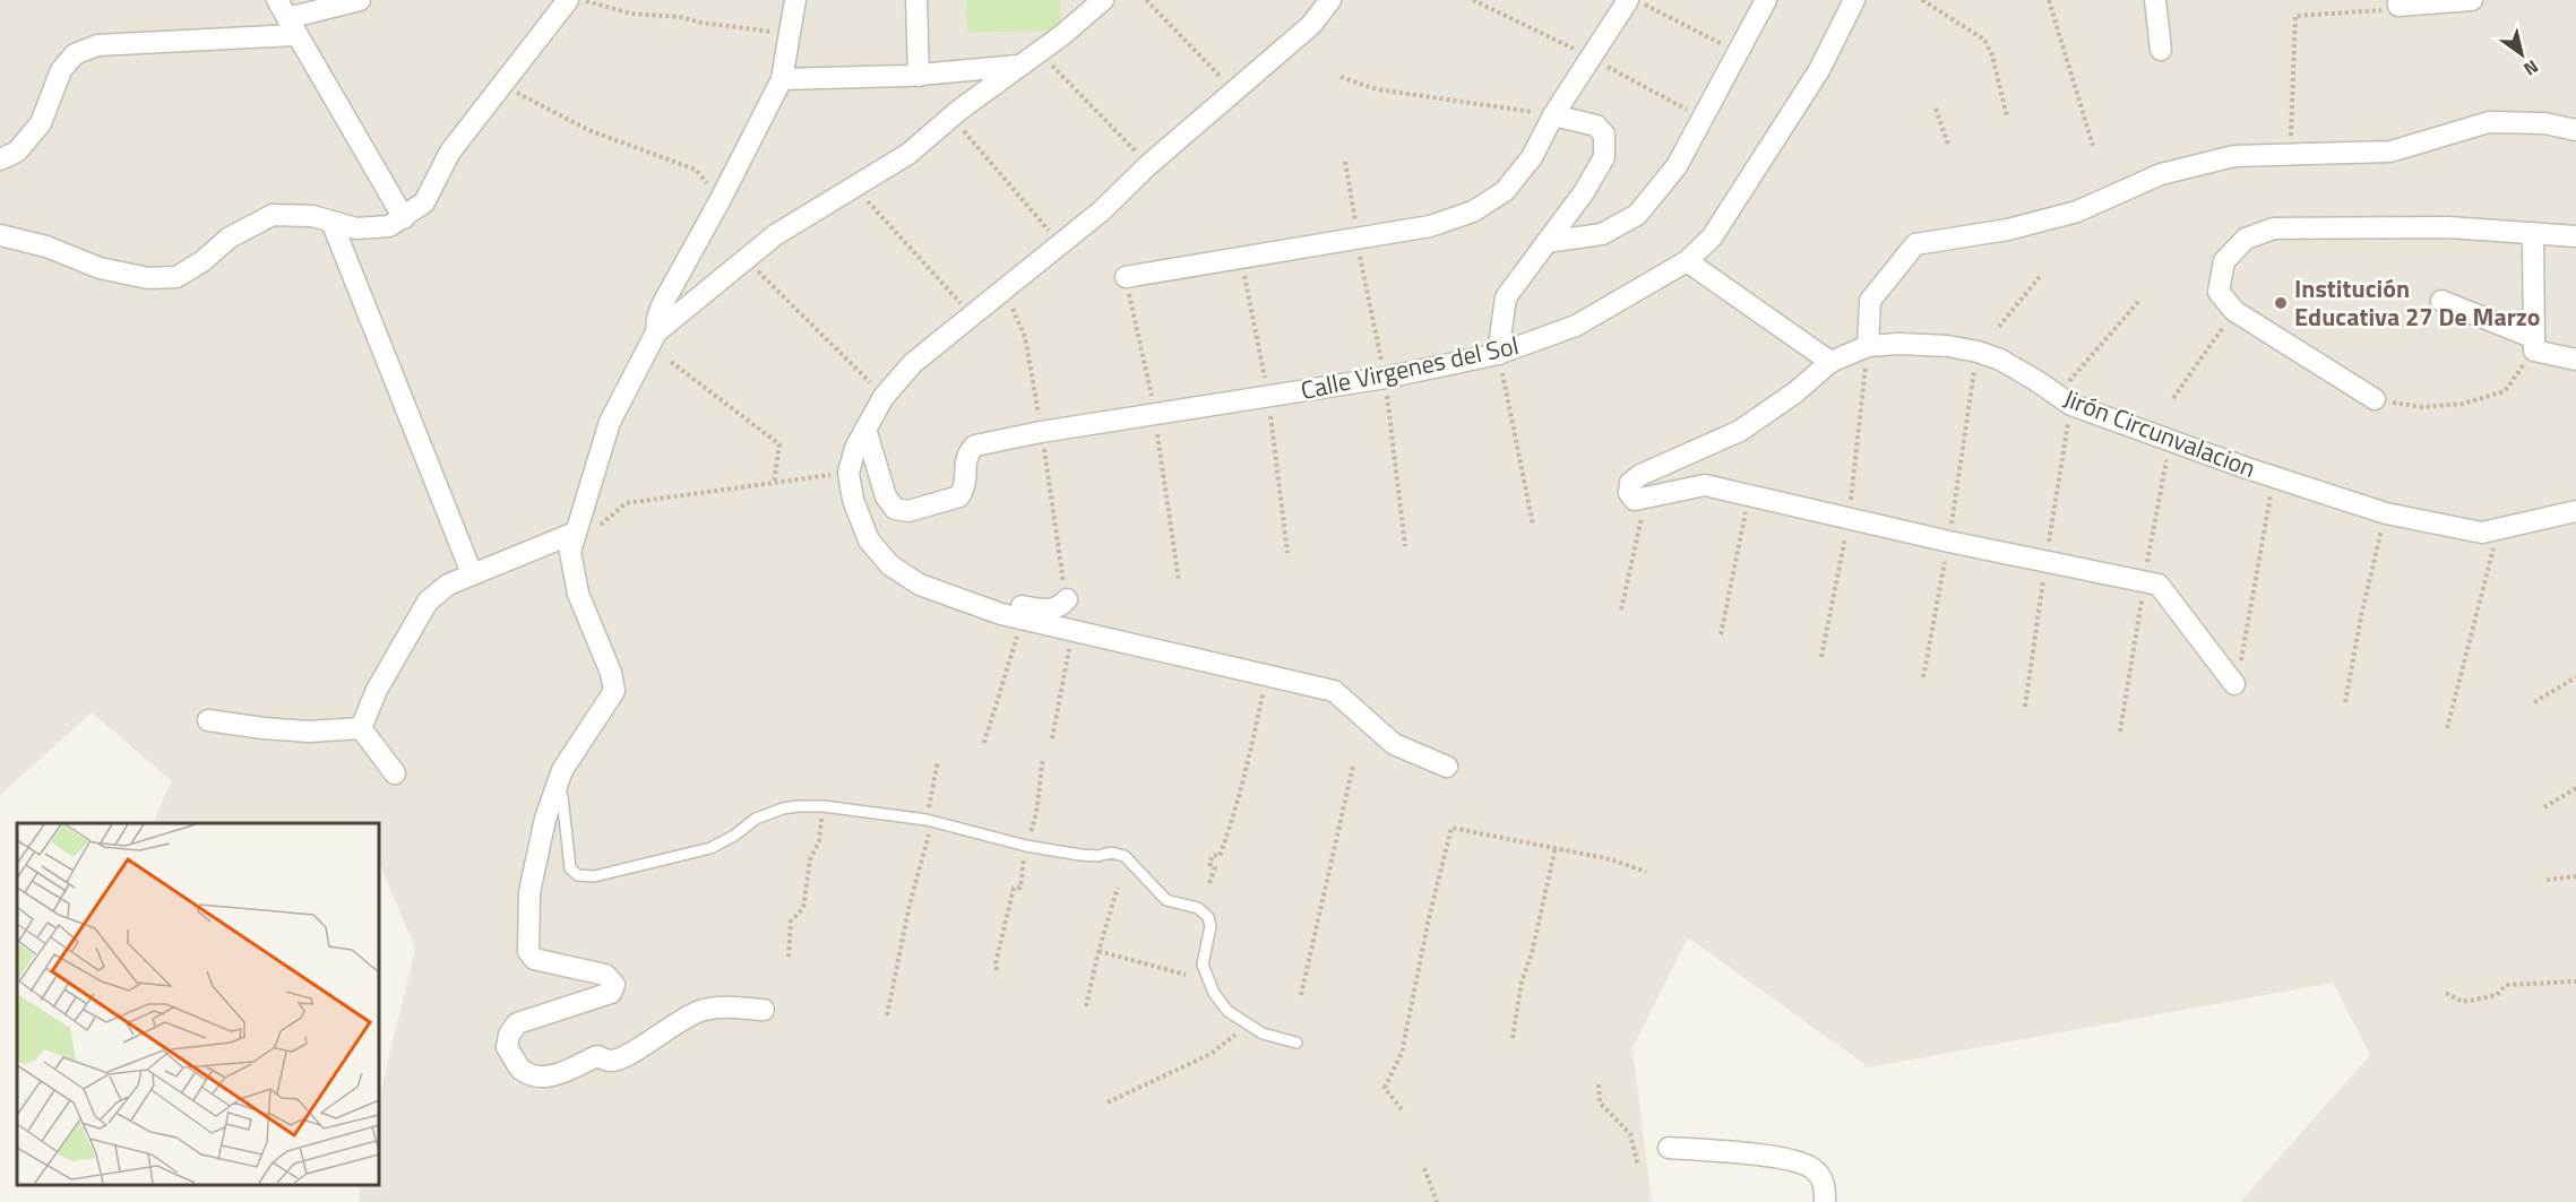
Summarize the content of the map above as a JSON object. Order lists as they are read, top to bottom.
{
  "streets": {
    "street": ["Calle Virgenes del Sol", "Jirón Circunvalacion"]
  },
  "places": ["Institución Educativa 27 De Marzo"],
  "north": "bottom right"
}
